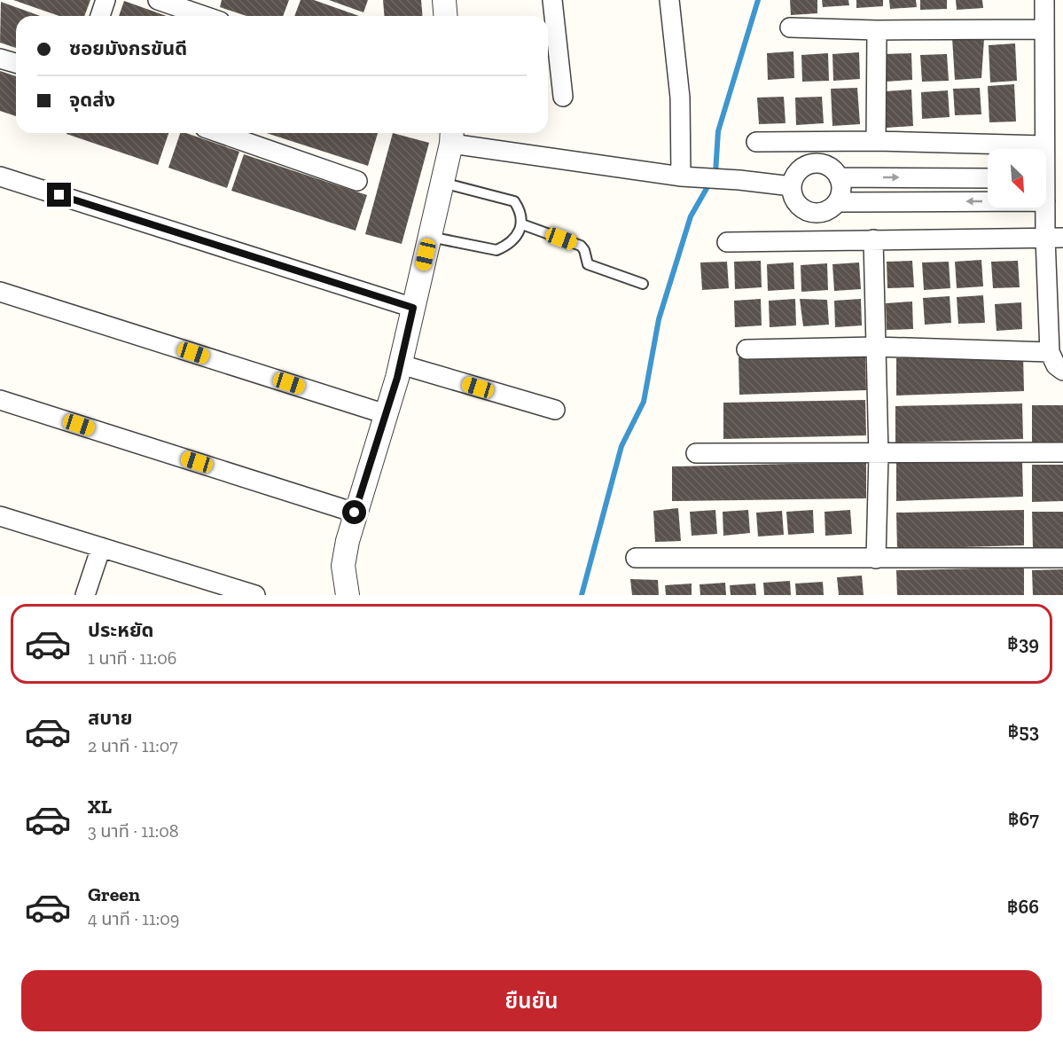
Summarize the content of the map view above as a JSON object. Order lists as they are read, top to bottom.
{
  "north": "bottom right",
  "page": {
    "banner": ["ซอยมังกรขันดี", "จุดส่ง"],
    "list": [
      {
        "name": "ประหยัด",
        "note": "1 นาที · 11:06",
        "value": "฿39"
      },
      {
        "name": "สบาย",
        "note": "2 นาที · 11:07",
        "value": "฿53"
      },
      {
        "name": "XL",
        "note": "3 นาที · 11:08",
        "value": "฿67"
      },
      {
        "name": "Green",
        "note": "4 นาที · 11:09",
        "value": "฿66"
      }
    ],
    "buttons": "ยืนยัน"
  }
}
